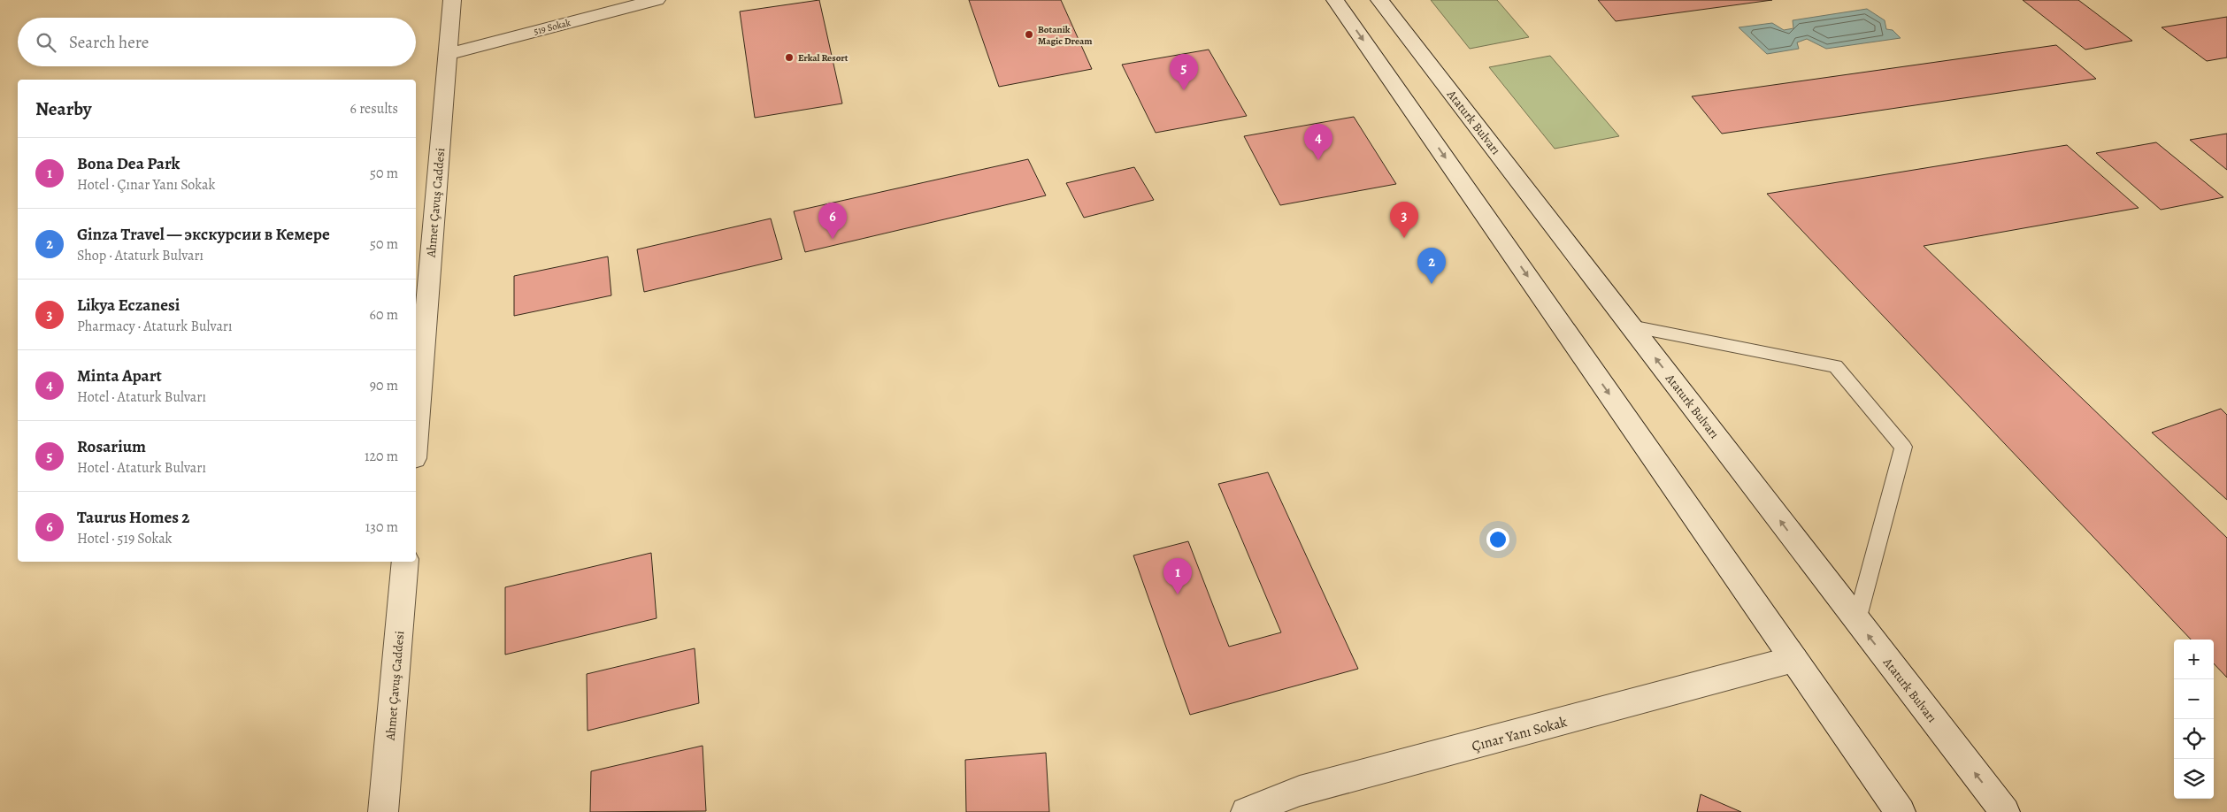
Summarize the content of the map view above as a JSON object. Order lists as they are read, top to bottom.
{
  "streets": {
    "main road": [
      "519 Sokak",
      "Ataturk Bulvarı",
      "Ahmet Çavuş Caddesi",
      "Çınar Yanı Sokak"
    ]
  },
  "crossings": [
    ["519 Sokak", "Ahmet Çavuş Caddesi"]
  ],
  "places": ["Botanik Magic Dream", "Erkal Resort"],
  "page": {
    "search": "Search here",
    "pins": [
      "5",
      "4",
      "3",
      "6",
      "2",
      "1"
    ],
    "heading": ["Nearby", "6 results"],
    "list": [
      {
        "mark": "1",
        "name": "Bona Dea Park",
        "note": "Hotel · Çınar Yanı Sokak",
        "value": "50 m"
      },
      {
        "mark": "2",
        "name": "Ginza Travel — экскурсии в Кемере",
        "note": "Shop · Ataturk Bulvarı",
        "value": "50 m"
      },
      {
        "mark": "3",
        "name": "Likya Eczanesi",
        "note": "Pharmacy · Ataturk Bulvarı",
        "value": "60 m"
      },
      {
        "mark": "4",
        "name": "Minta Apart",
        "note": "Hotel · Ataturk Bulvarı",
        "value": "90 m"
      },
      {
        "mark": "5",
        "name": "Rosarium",
        "note": "Hotel · Ataturk Bulvarı",
        "value": "120 m"
      },
      {
        "mark": "6",
        "name": "Taurus Homes 2",
        "note": "Hotel · 519 Sokak",
        "value": "130 m"
      }
    ],
    "map_buttons": ["+", "−"]
  }
}
